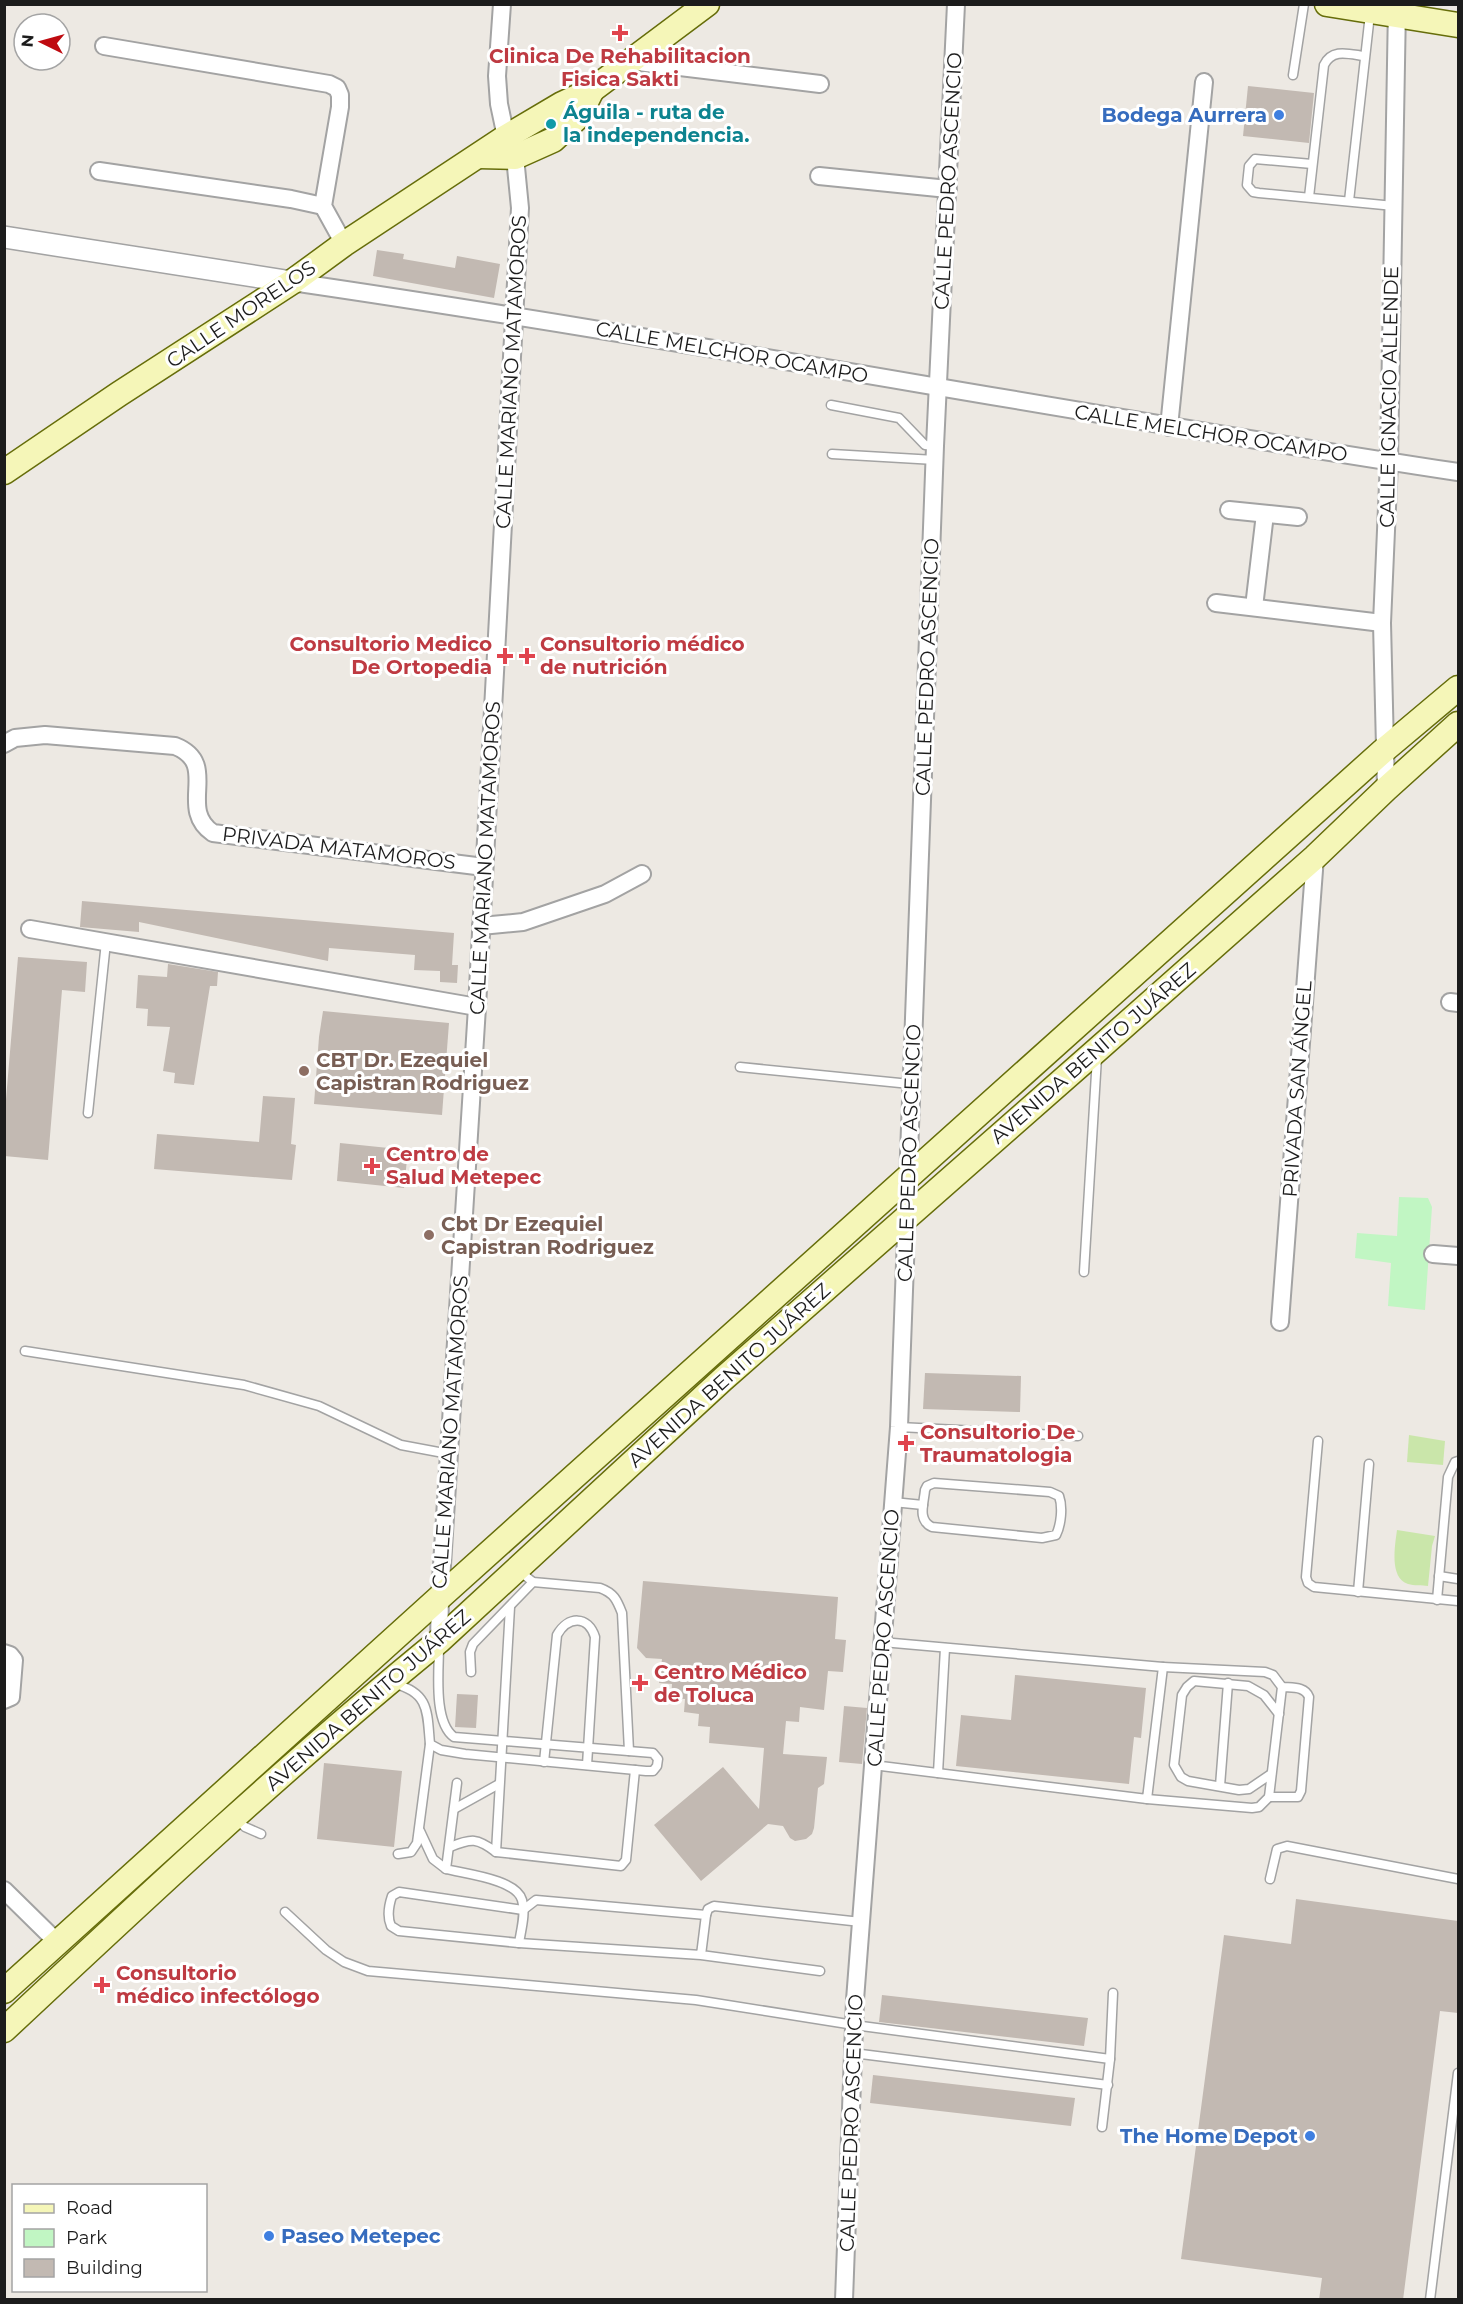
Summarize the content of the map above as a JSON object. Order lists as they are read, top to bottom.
{
  "streets": {
    "main road": ["CALLE MORELOS", "AVENIDA BENITO JUÁREZ"],
    "street": [
      "CALLE PEDRO ASCENCIO",
      "CALLE MELCHOR OCAMPO",
      "CALLE MARIANO MATAMOROS",
      "CALLE IGNACIO ALLENDE",
      "PRIVADA MATAMOROS",
      "PRIVADA SAN ÁNGEL"
    ]
  },
  "crossings": [
    ["CALLE PEDRO ASCENCIO", "CALLE MELCHOR OCAMPO"],
    ["CALLE PEDRO ASCENCIO", "AVENIDA BENITO JUÁREZ"],
    ["CALLE MORELOS", "CALLE MELCHOR OCAMPO"],
    ["CALLE MORELOS", "CALLE MARIANO MATAMOROS"],
    ["CALLE MELCHOR OCAMPO", "CALLE MARIANO MATAMOROS"],
    ["CALLE MELCHOR OCAMPO", "CALLE IGNACIO ALLENDE"],
    ["CALLE MARIANO MATAMOROS", "PRIVADA MATAMOROS"],
    ["CALLE MARIANO MATAMOROS", "AVENIDA BENITO JUÁREZ"],
    ["CALLE IGNACIO ALLENDE", "AVENIDA BENITO JUÁREZ"],
    ["AVENIDA BENITO JUÁREZ", "PRIVADA SAN ÁNGEL"]
  ],
  "places": {
    "health": [
      "Clinica De Rehabilitacion Fisica Sakti",
      "Consultorio Medico De Ortopedia",
      "Consultorio médico de nutrición",
      "Centro de Salud Metepec",
      "Consultorio De Traumatologia",
      "Centro Médico de Toluca",
      "Consultorio médico infectólogo"
    ],
    "other": [
      "Bodega Aurrera",
      "Águila - ruta de la independencia.",
      "CBT Dr. Ezequiel Capistran Rodriguez",
      "Cbt Dr Ezequiel Capistran Rodriguez",
      "The Home Depot",
      "Paseo Metepec"
    ]
  },
  "legend": ["Road", "Park", "Building"],
  "north": "left"
}
